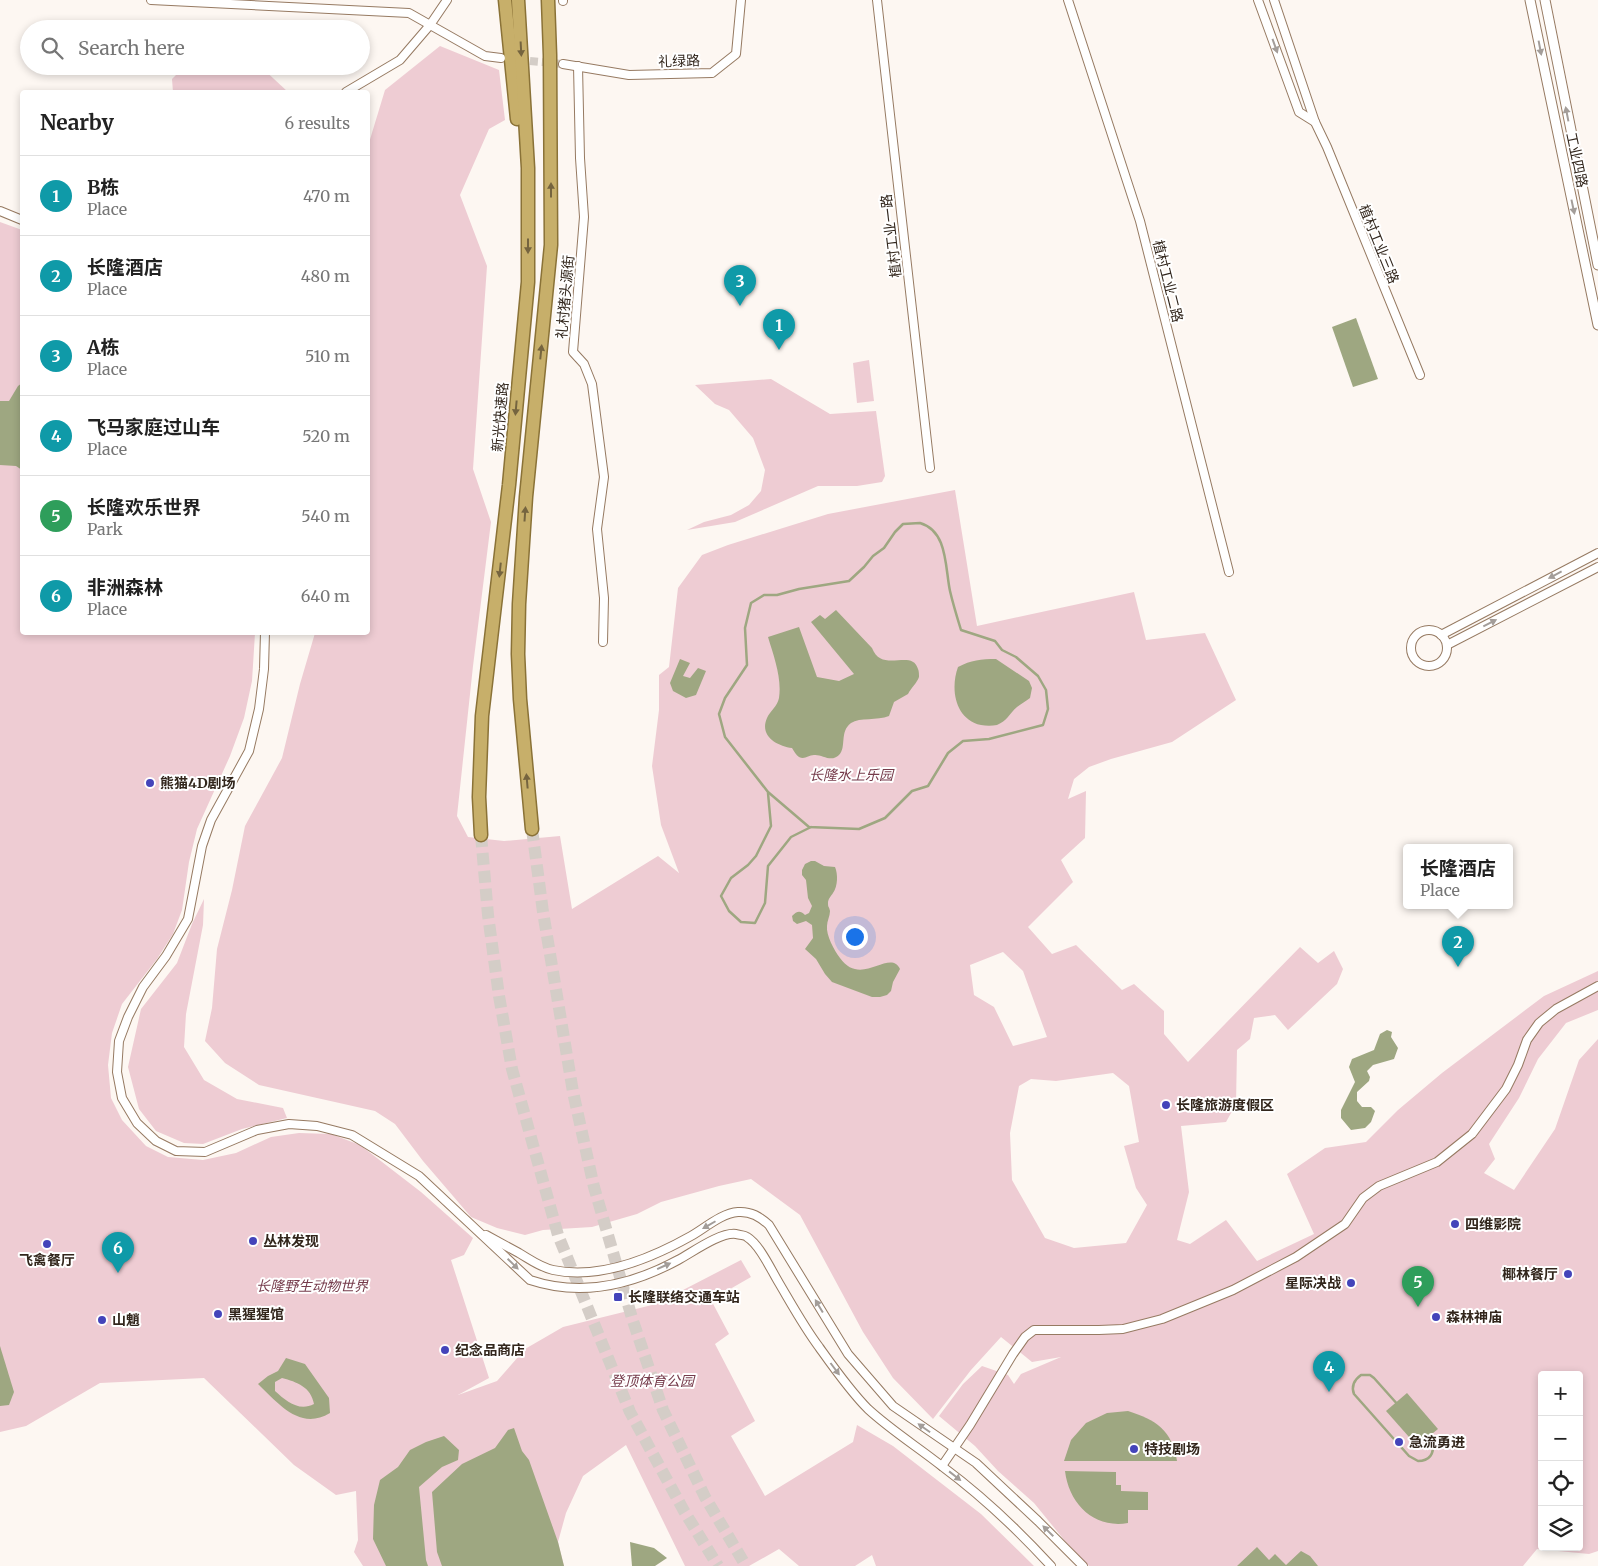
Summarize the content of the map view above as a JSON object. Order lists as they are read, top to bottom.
{
  "streets": {
    "highway": ["新光快速路"],
    "street": [
      "礼绿路",
      "工业四路",
      "植村工业一路",
      "植村工业三路",
      "植村工业二路",
      "礼村猪头源街"
    ]
  },
  "crossings": [
    ["礼绿路", "礼村猪头源街"]
  ],
  "parks": ["长隆水上乐园", "长隆野生动物世界", "登顶体育公园"],
  "places": {
    "other": [
      "熊猫4D剧场",
      "长隆旅游度假区",
      "四维影院",
      "丛林发现",
      "飞禽餐厅",
      "椰林餐厅",
      "星际决战",
      "黑猩猩馆",
      "森林神庙",
      "山魈",
      "纪念品商店",
      "急流勇进",
      "特技剧场"
    ],
    "transit": ["长隆联络交通车站"]
  },
  "page": {
    "search": "Search here",
    "heading": ["Nearby", "6 results"],
    "list": [
      {
        "mark": "1",
        "name": "B栋",
        "note": "Place",
        "value": "470 m"
      },
      {
        "mark": "2",
        "name": "长隆酒店",
        "note": "Place",
        "value": "480 m"
      },
      {
        "mark": "3",
        "name": "A栋",
        "note": "Place",
        "value": "510 m"
      },
      {
        "mark": "4",
        "name": "飞马家庭过山车",
        "note": "Place",
        "value": "520 m"
      },
      {
        "mark": "5",
        "name": "长隆欢乐世界",
        "note": "Park",
        "value": "540 m"
      },
      {
        "mark": "6",
        "name": "非洲森林",
        "note": "Place",
        "value": "640 m"
      }
    ],
    "pins": [
      "3",
      "1",
      "2",
      "6",
      "5",
      "4"
    ],
    "popup": ["长隆酒店", "Place"],
    "map_buttons": ["+", "−"]
  }
}
